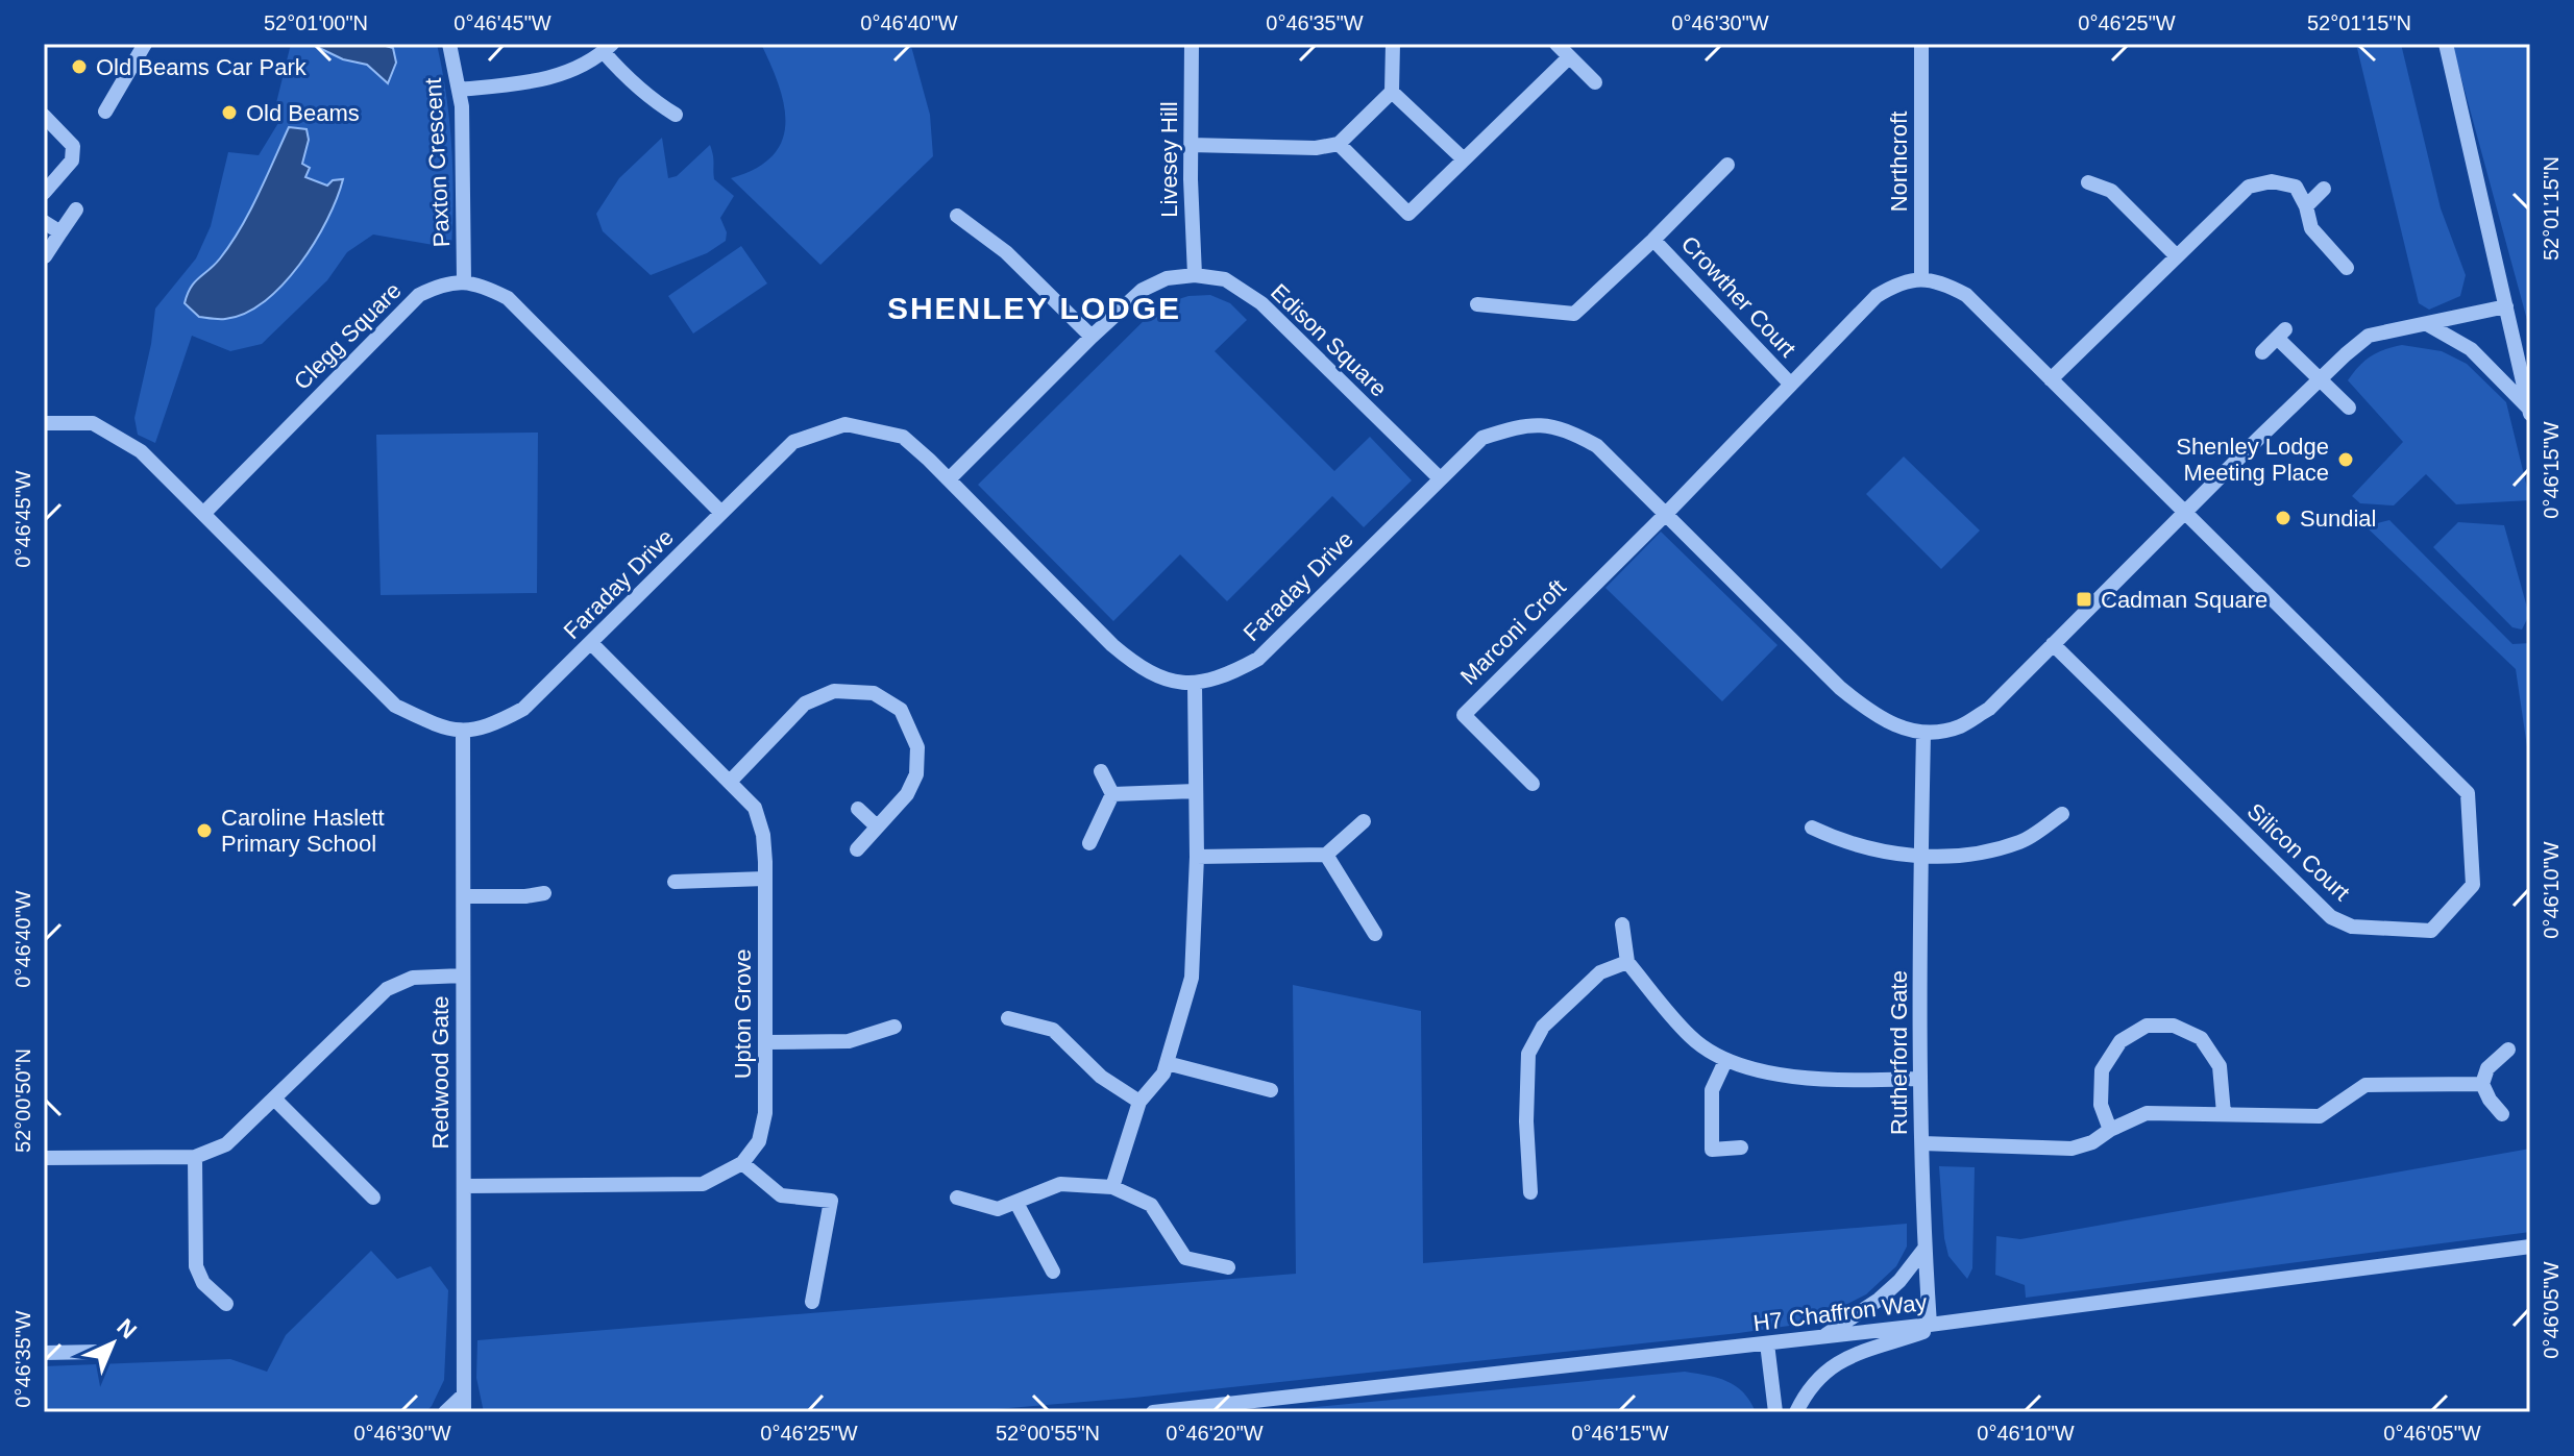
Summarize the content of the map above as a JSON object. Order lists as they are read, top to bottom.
{
  "streets": {
    "street": [
      "Livesey Hill",
      "Northcroft",
      "Paxton Crescent",
      "Crowther Court",
      "Clegg Square",
      "Edison Square",
      "Faraday Drive",
      "Marconi Croft",
      "Silicon Court",
      "Upton Grove",
      "Rutherford Gate",
      "Redwood Gate",
      "H7 Chaffron Way"
    ]
  },
  "crossings": [
    ["Livesey Hill", "Edison Square"],
    ["Paxton Crescent", "Clegg Square"],
    ["Edison Square", "Faraday Drive"],
    ["Faraday Drive", "Marconi Croft"],
    ["Faraday Drive", "Upton Grove"],
    ["Faraday Drive", "Rutherford Gate"],
    ["Faraday Drive", "Redwood Gate"],
    ["Rutherford Gate", "H7 Chaffron Way"]
  ],
  "districts": ["SHENLEY LODGE"],
  "places": {
    "other": [
      "Old Beams Car Park",
      "Old Beams",
      "Shenley Lodge Meeting Place",
      "Sundial",
      "Caroline Haslett Primary School"
    ],
    "transit": ["Cadman Square"]
  },
  "north": "top right",
  "coordinates": [
    "52°01'00\"N",
    "0°46'45\"W",
    "0°46'40\"W",
    "0°46'35\"W",
    "0°46'30\"W",
    "0°46'25\"W",
    "52°01'15\"N",
    "0°46'15\"W",
    "0°46'10\"W",
    "52°00'50\"N",
    "0°46'05\"W",
    "52°00'55\"N",
    "0°46'20\"W"
  ]
}
